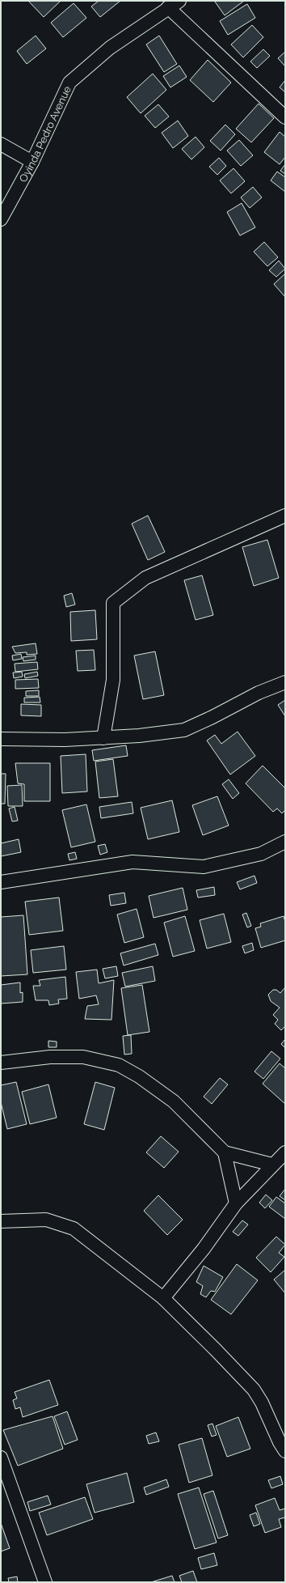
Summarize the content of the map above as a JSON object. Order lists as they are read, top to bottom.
{
  "streets": {
    "street": ["Oyinda Pedro Avenue"]
  }
}
